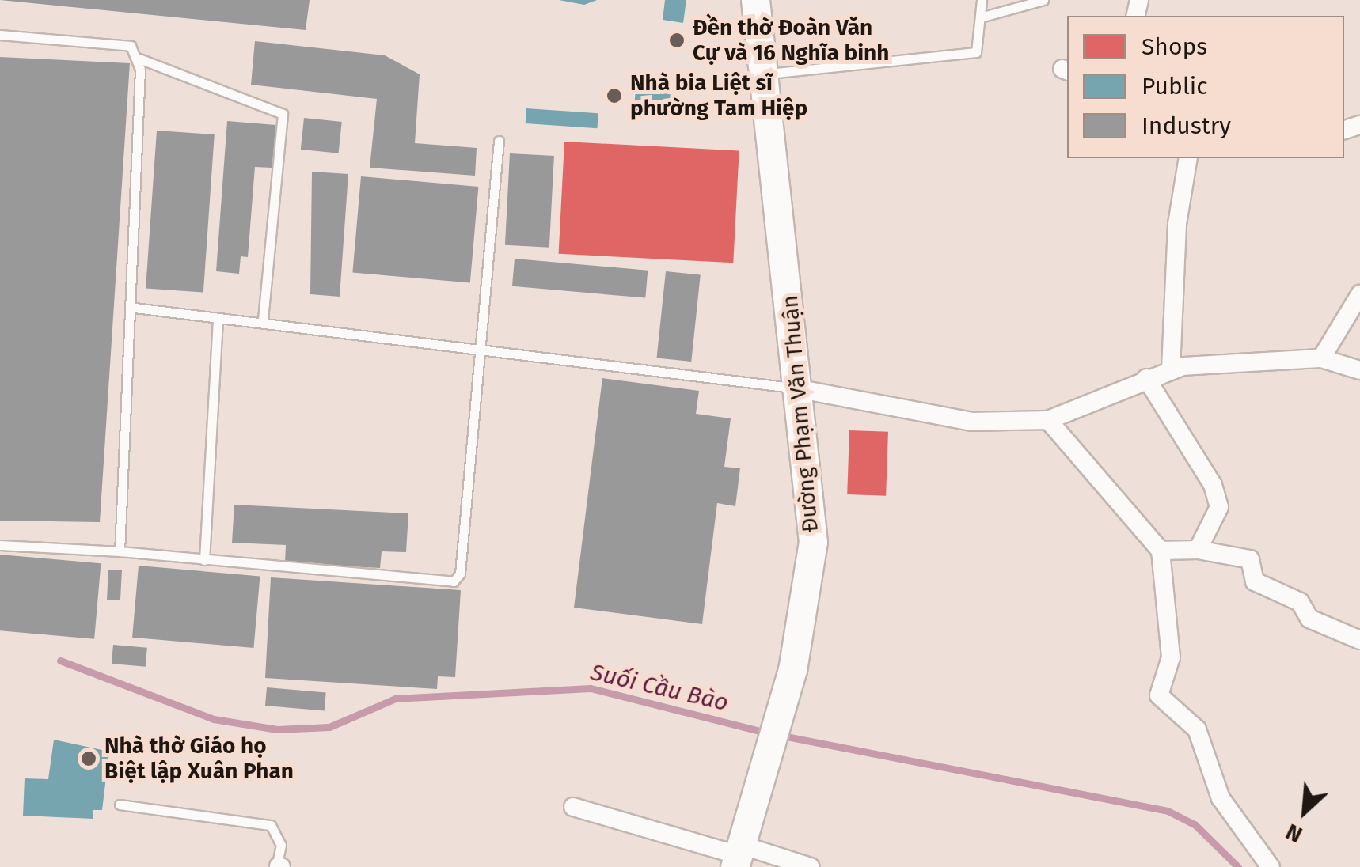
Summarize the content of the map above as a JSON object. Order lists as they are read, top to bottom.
{
  "streets": {
    "main road": ["Đường Phạm Văn Thuận"]
  },
  "water": ["Suối Cầu Bào"],
  "places": ["Đền thờ Đoàn Văn Cự và 16 Nghĩa binh", "Nhà bia Liệt sĩ phường Tam Hiệp", "Nhà thờ Giáo họ Biệt lập Xuân Phan"],
  "legend": ["Shops", "Public", "Industry"],
  "north": "bottom left"
}
